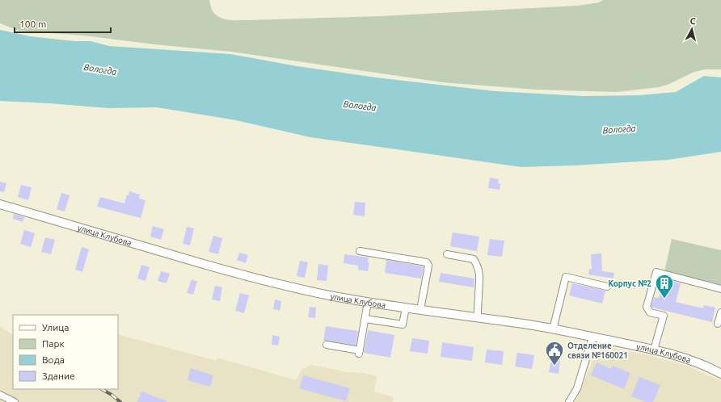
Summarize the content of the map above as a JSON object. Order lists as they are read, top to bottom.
{
  "streets": {
    "main road": ["улица Клубова"]
  },
  "water": ["Вологда"],
  "places": {
    "building": ["Корпус №2"],
    "public building": ["Отделение связи №160021"]
  },
  "legend": [
    "Улица",
    "Парк",
    "Вода",
    "Здание"
  ],
  "scale_bar": "100 m",
  "north": "top"
}
